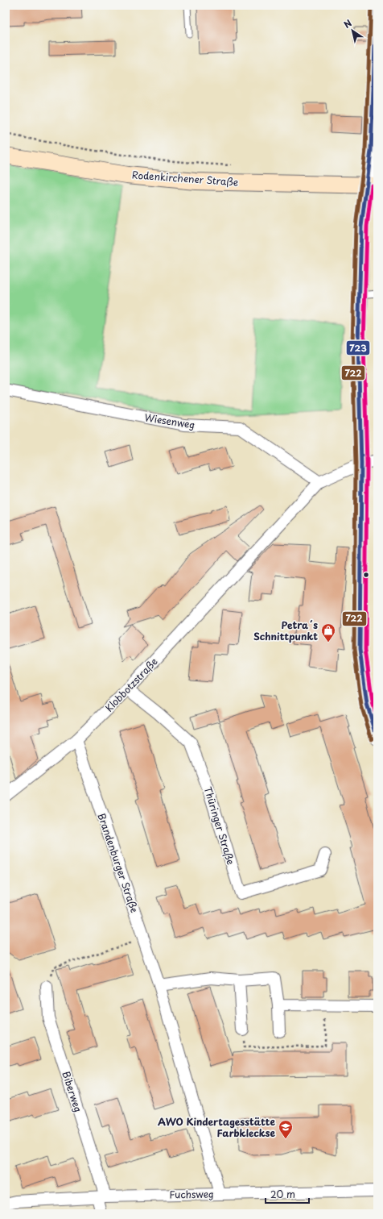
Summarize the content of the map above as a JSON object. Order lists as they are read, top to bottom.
{
  "streets": {
    "main road": ["Rodenkirchener Straße"],
    "street": [
      "Wiesenweg",
      "Klobbotzstraße",
      "Thüringer Straße",
      "Brandenburger Straße",
      "Biberweg",
      "Fuchsweg"
    ]
  },
  "crossings": [
    ["Wiesenweg", "Klobbotzstraße"],
    ["Klobbotzstraße", "Thüringer Straße"],
    ["Klobbotzstraße", "Brandenburger Straße"],
    ["Brandenburger Straße", "Fuchsweg"],
    ["Biberweg", "Fuchsweg"]
  ],
  "places": {
    "shop": ["Petra´s Schnittpunkt"],
    "school or university": ["AWO Kindertagesstätte Farbkleckse"]
  },
  "lines": ["transit line 723", "transit line 722"],
  "scale_bar": "20 m",
  "north": "top left"
}
